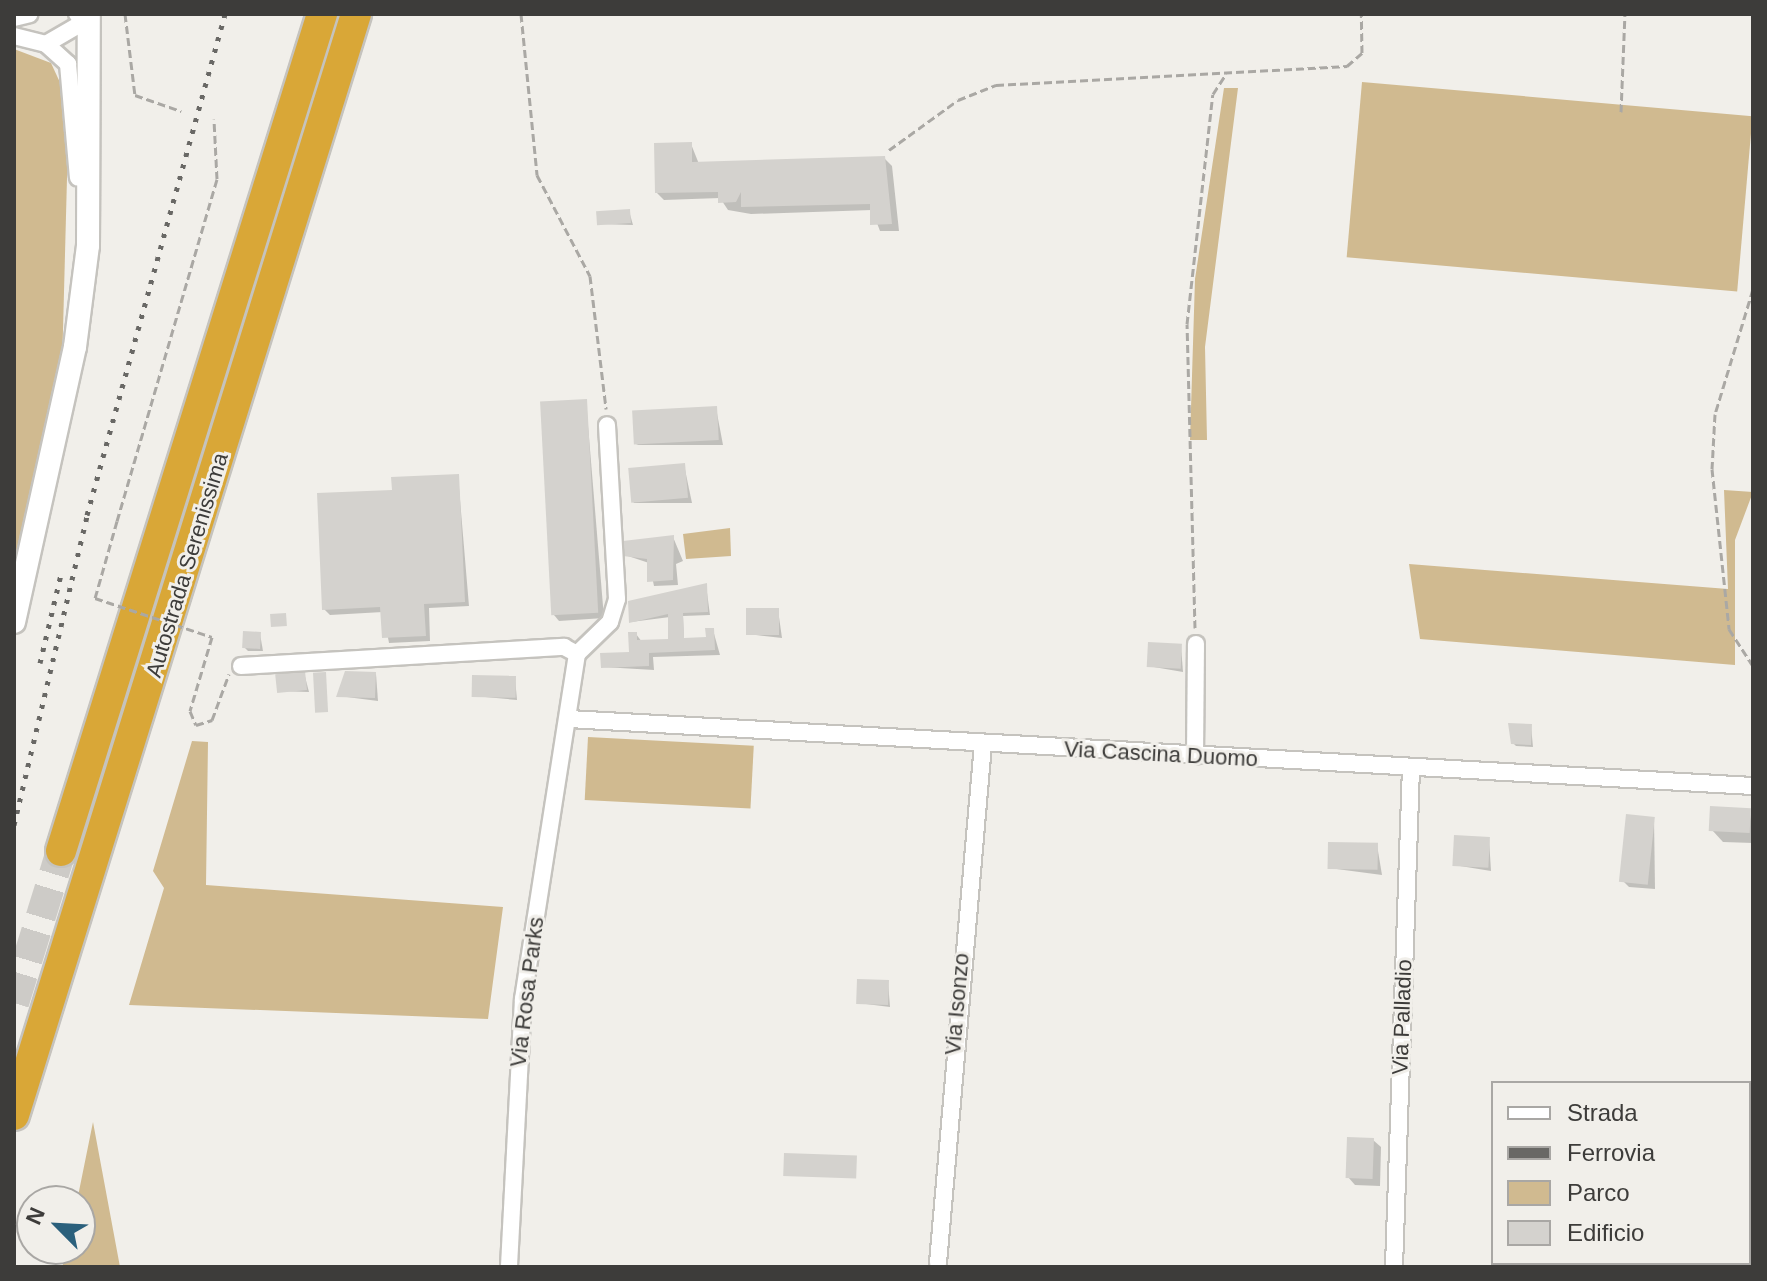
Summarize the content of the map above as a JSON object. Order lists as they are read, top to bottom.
{
  "streets": {
    "highway": ["Autostrada Serenissima"],
    "street": [
      "Via Cascina Duomo",
      "Via Rosa Parks",
      "Via Isonzo",
      "Via Palladio"
    ]
  },
  "crossings": [
    ["Via Cascina Duomo", "Via Rosa Parks"],
    ["Via Cascina Duomo", "Via Isonzo"],
    ["Via Cascina Duomo", "Via Palladio"]
  ],
  "legend": [
    "Strada",
    "Ferrovia",
    "Parco",
    "Edificio"
  ],
  "north": "top left"
}
